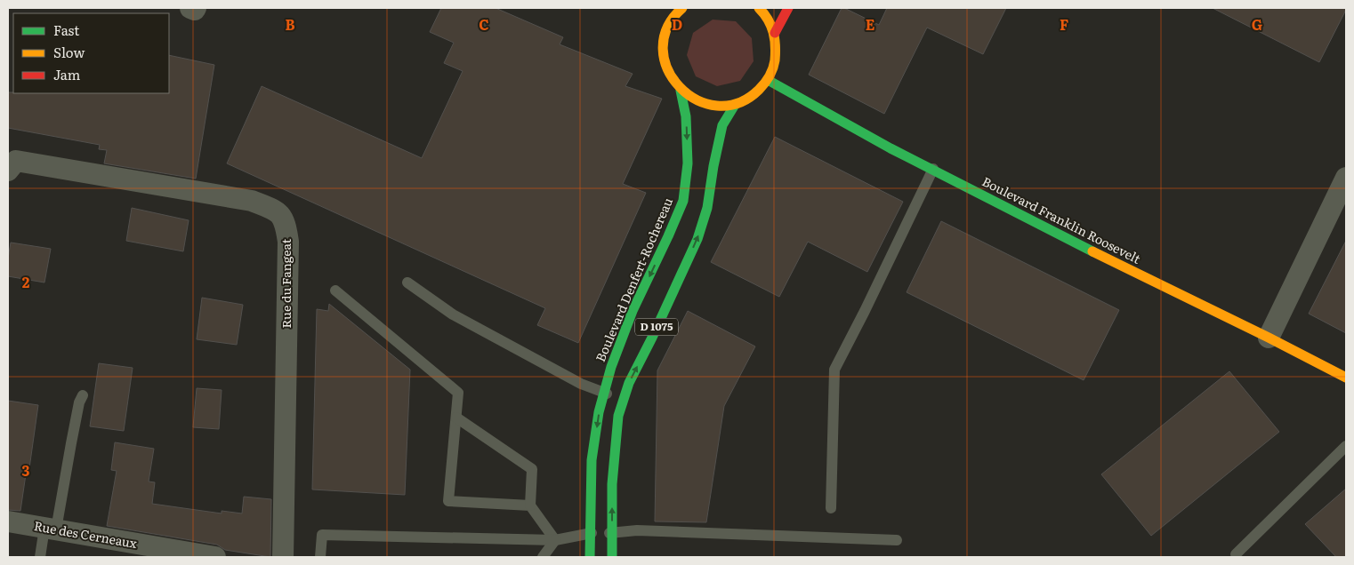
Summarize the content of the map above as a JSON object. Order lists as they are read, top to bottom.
{
  "streets": {
    "main road": ["Boulevard Franklin Roosevelt", "Boulevard Denfert-Rochereau", "D 1075"],
    "street": ["Rue du Fangeat", "Rue des Cerneaux"]
  },
  "crossings": [
    ["Boulevard Franklin Roosevelt", "Boulevard Denfert-Rochereau"],
    ["Boulevard Denfert-Rochereau", "D 1075"]
  ],
  "legend": ["Fast", "Slow", "Jam"],
  "grid": {
    "columns": [
      "B",
      "C",
      "D",
      "E",
      "F",
      "G"
    ],
    "rows": ["2", "3"]
  }
}
